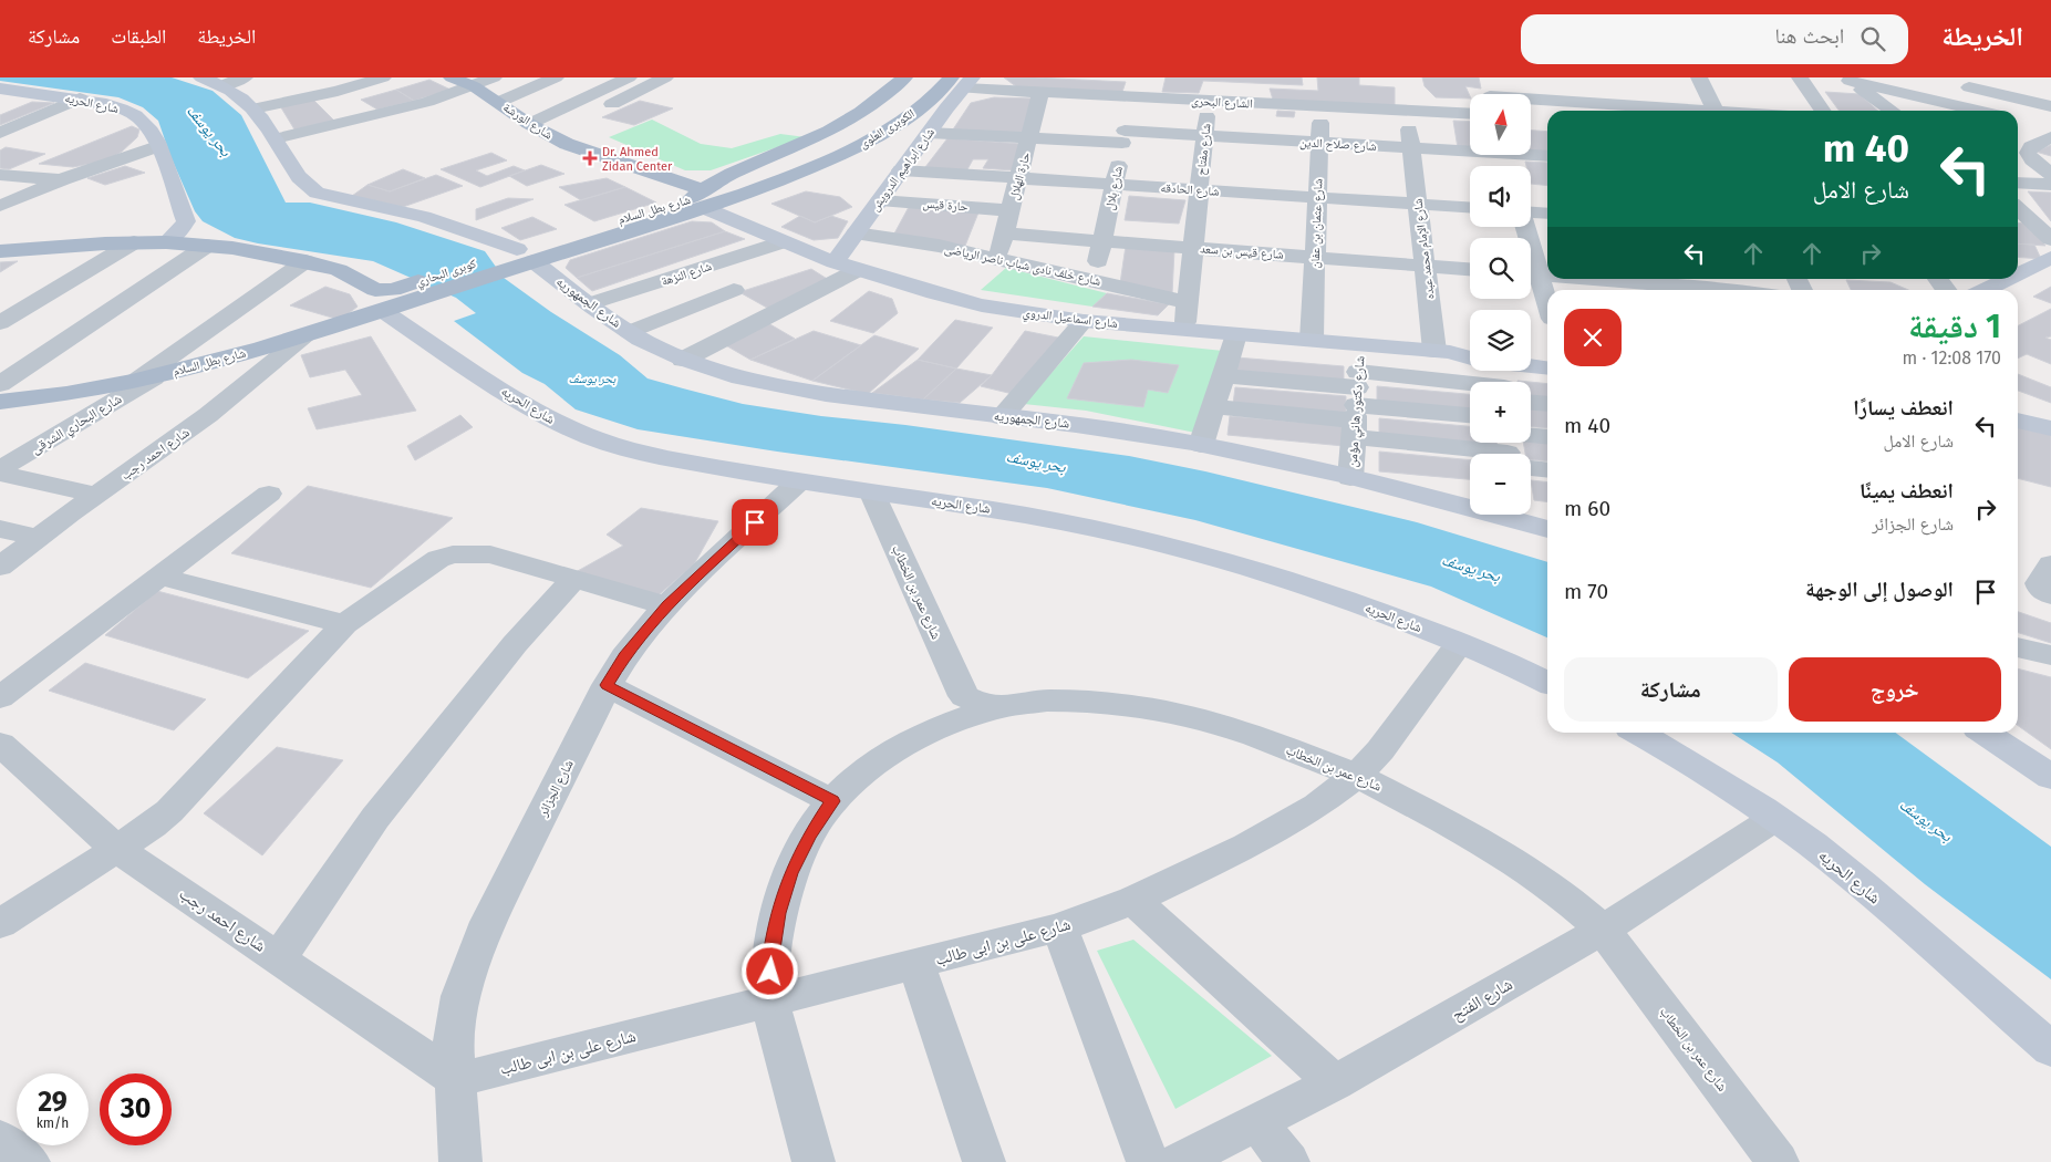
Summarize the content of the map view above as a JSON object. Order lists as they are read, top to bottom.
{
  "streets": {
    "main road": [
      "شارع الورشة",
      "الكوبرى العلوى",
      "شارع بطل السلام",
      "كوبرى البحاري"
    ],
    "street": [
      "الشارع البحرى",
      "شارع الحريه",
      "شارع صلاح الدين",
      "شارع مفتاح",
      "شارع ابراهيم الدرويش",
      "حارة الهلال",
      "شارع بلال",
      "شارع الحادقه",
      "حارة قيس",
      "شارع عثمان بن عفان",
      "شارع الإمام محمد عبده",
      "شارع قيس بن سعد",
      "شارع خلف نادى شباب ناصر الرياضى",
      "شارع النزهة",
      "شارع الجمهوريه",
      "شارع اسماعيل الدروي",
      "شارع دكتور هاني مؤمن",
      "شارع البحاري الشرقى",
      "شارع احمد رجب",
      "شارع عمر بن الخطاب",
      "شارع الجزائر",
      "شارع على بن ابى طالب",
      "شارع الفتح"
    ]
  },
  "crossings": [
    ["الشارع البحرى", "الكوبرى العلوى"],
    ["الشارع البحرى", "شارع مفتاح"],
    ["الشارع البحرى", "شارع ابراهيم الدرويش"],
    ["الشارع البحرى", "حارة الهلال"],
    ["الشارع البحرى", "شارع بلال"],
    ["الشارع البحرى", "شارع عثمان بن عفان"],
    ["الشارع البحرى", "شارع الإمام محمد عبده"],
    ["شارع الحريه", "شارع بطل السلام"],
    ["شارع الحريه", "كوبرى البحاري"],
    ["شارع الحريه", "شارع عمر بن الخطاب"],
    ["شارع الحريه", "شارع الجزائر"],
    ["شارع الحريه", "شارع على بن ابى طالب"],
    ["شارع الحريه", "شارع الفتح"],
    ["شارع الورشة", "شارع بطل السلام"],
    ["شارع الورشة", "شارع اسماعيل الدروي"],
    ["الكوبرى العلوى", "شارع ابراهيم الدرويش"],
    ["الكوبرى العلوى", "شارع بطل السلام"],
    ["شارع صلاح الدين", "شارع مفتاح"],
    ["شارع صلاح الدين", "شارع ابراهيم الدرويش"],
    ["شارع صلاح الدين", "حارة الهلال"],
    ["شارع صلاح الدين", "شارع بلال"],
    ["شارع صلاح الدين", "شارع عثمان بن عفان"],
    ["شارع صلاح الدين", "شارع الإمام محمد عبده"],
    ["شارع مفتاح", "شارع الحادقه"],
    ["شارع مفتاح", "شارع قيس بن سعد"],
    ["شارع مفتاح", "شارع خلف نادى شباب ناصر الرياضى"],
    ["شارع مفتاح", "شارع اسماعيل الدروي"],
    ["شارع ابراهيم الدرويش", "شارع الحادقه"],
    ["شارع ابراهيم الدرويش", "حارة قيس"],
    ["شارع ابراهيم الدرويش", "شارع خلف نادى شباب ناصر الرياضى"],
    ["شارع ابراهيم الدرويش", "شارع اسماعيل الدروي"],
    ["حارة الهلال", "شارع الحادقه"],
    ["حارة الهلال", "حارة قيس"],
    ["حارة الهلال", "شارع قيس بن سعد"],
    ["حارة الهلال", "شارع خلف نادى شباب ناصر الرياضى"],
    ["شارع بلال", "شارع الحادقه"],
    ["شارع بلال", "شارع قيس بن سعد"],
    ["شارع بلال", "شارع خلف نادى شباب ناصر الرياضى"],
    ["شارع الحادقه", "شارع عثمان بن عفان"],
    ["شارع الحادقه", "شارع الإمام محمد عبده"],
    ["شارع بطل السلام", "كوبرى البحاري"],
    ["شارع بطل السلام", "شارع الجمهوريه"],
    ["شارع بطل السلام", "شارع اسماعيل الدروي"],
    ["شارع بطل السلام", "شارع البحاري الشرقى"],
    ["شارع بطل السلام", "شارع احمد رجب"],
    ["شارع عثمان بن عفان", "شارع قيس بن سعد"],
    ["شارع عثمان بن عفان", "شارع اسماعيل الدروي"],
    ["شارع الإمام محمد عبده", "شارع قيس بن سعد"],
    ["شارع الإمام محمد عبده", "شارع اسماعيل الدروي"],
    ["كوبرى البحاري", "شارع الجمهوريه"],
    ["شارع النزهة", "شارع الجمهوريه"],
    ["شارع النزهة", "شارع اسماعيل الدروي"],
    ["شارع الجمهوريه", "شارع دكتور هاني مؤمن"],
    ["شارع اسماعيل الدروي", "شارع دكتور هاني مؤمن"],
    ["شارع احمد رجب", "شارع الجزائر"],
    ["شارع احمد رجب", "شارع على بن ابى طالب"],
    ["شارع عمر بن الخطاب", "شارع على بن ابى طالب"],
    ["شارع عمر بن الخطاب", "شارع الفتح"],
    ["شارع الجزائر", "شارع على بن ابى طالب"]
  ],
  "water": ["بحر يوسف"],
  "places": {
    "health": ["Dr. Ahmed Zidan Center"]
  },
  "north": "top",
  "page": {
    "header": "الخريطة",
    "search": "ابحث هنا",
    "nav": ["الخريطة", "الطبقات", "مشاركة"],
    "map_buttons": ["+", "−"],
    "turn": ["40 m", "شارع الامل"],
    "heading": ["1 دقيقة", "170 m · 12:08"],
    "list": [
      {
        "name": "انعطف يسارًا",
        "note": "شارع الامل",
        "value": "40 m"
      },
      {
        "name": "انعطف يمينًا",
        "note": "شارع الجزائر",
        "value": "60 m"
      },
      {
        "name": "الوصول إلى الوجهة",
        "value": "70 m"
      }
    ],
    "buttons": ["خروج", "مشاركة"],
    "speed": "29 km/h",
    "limit": "30"
  }
}
